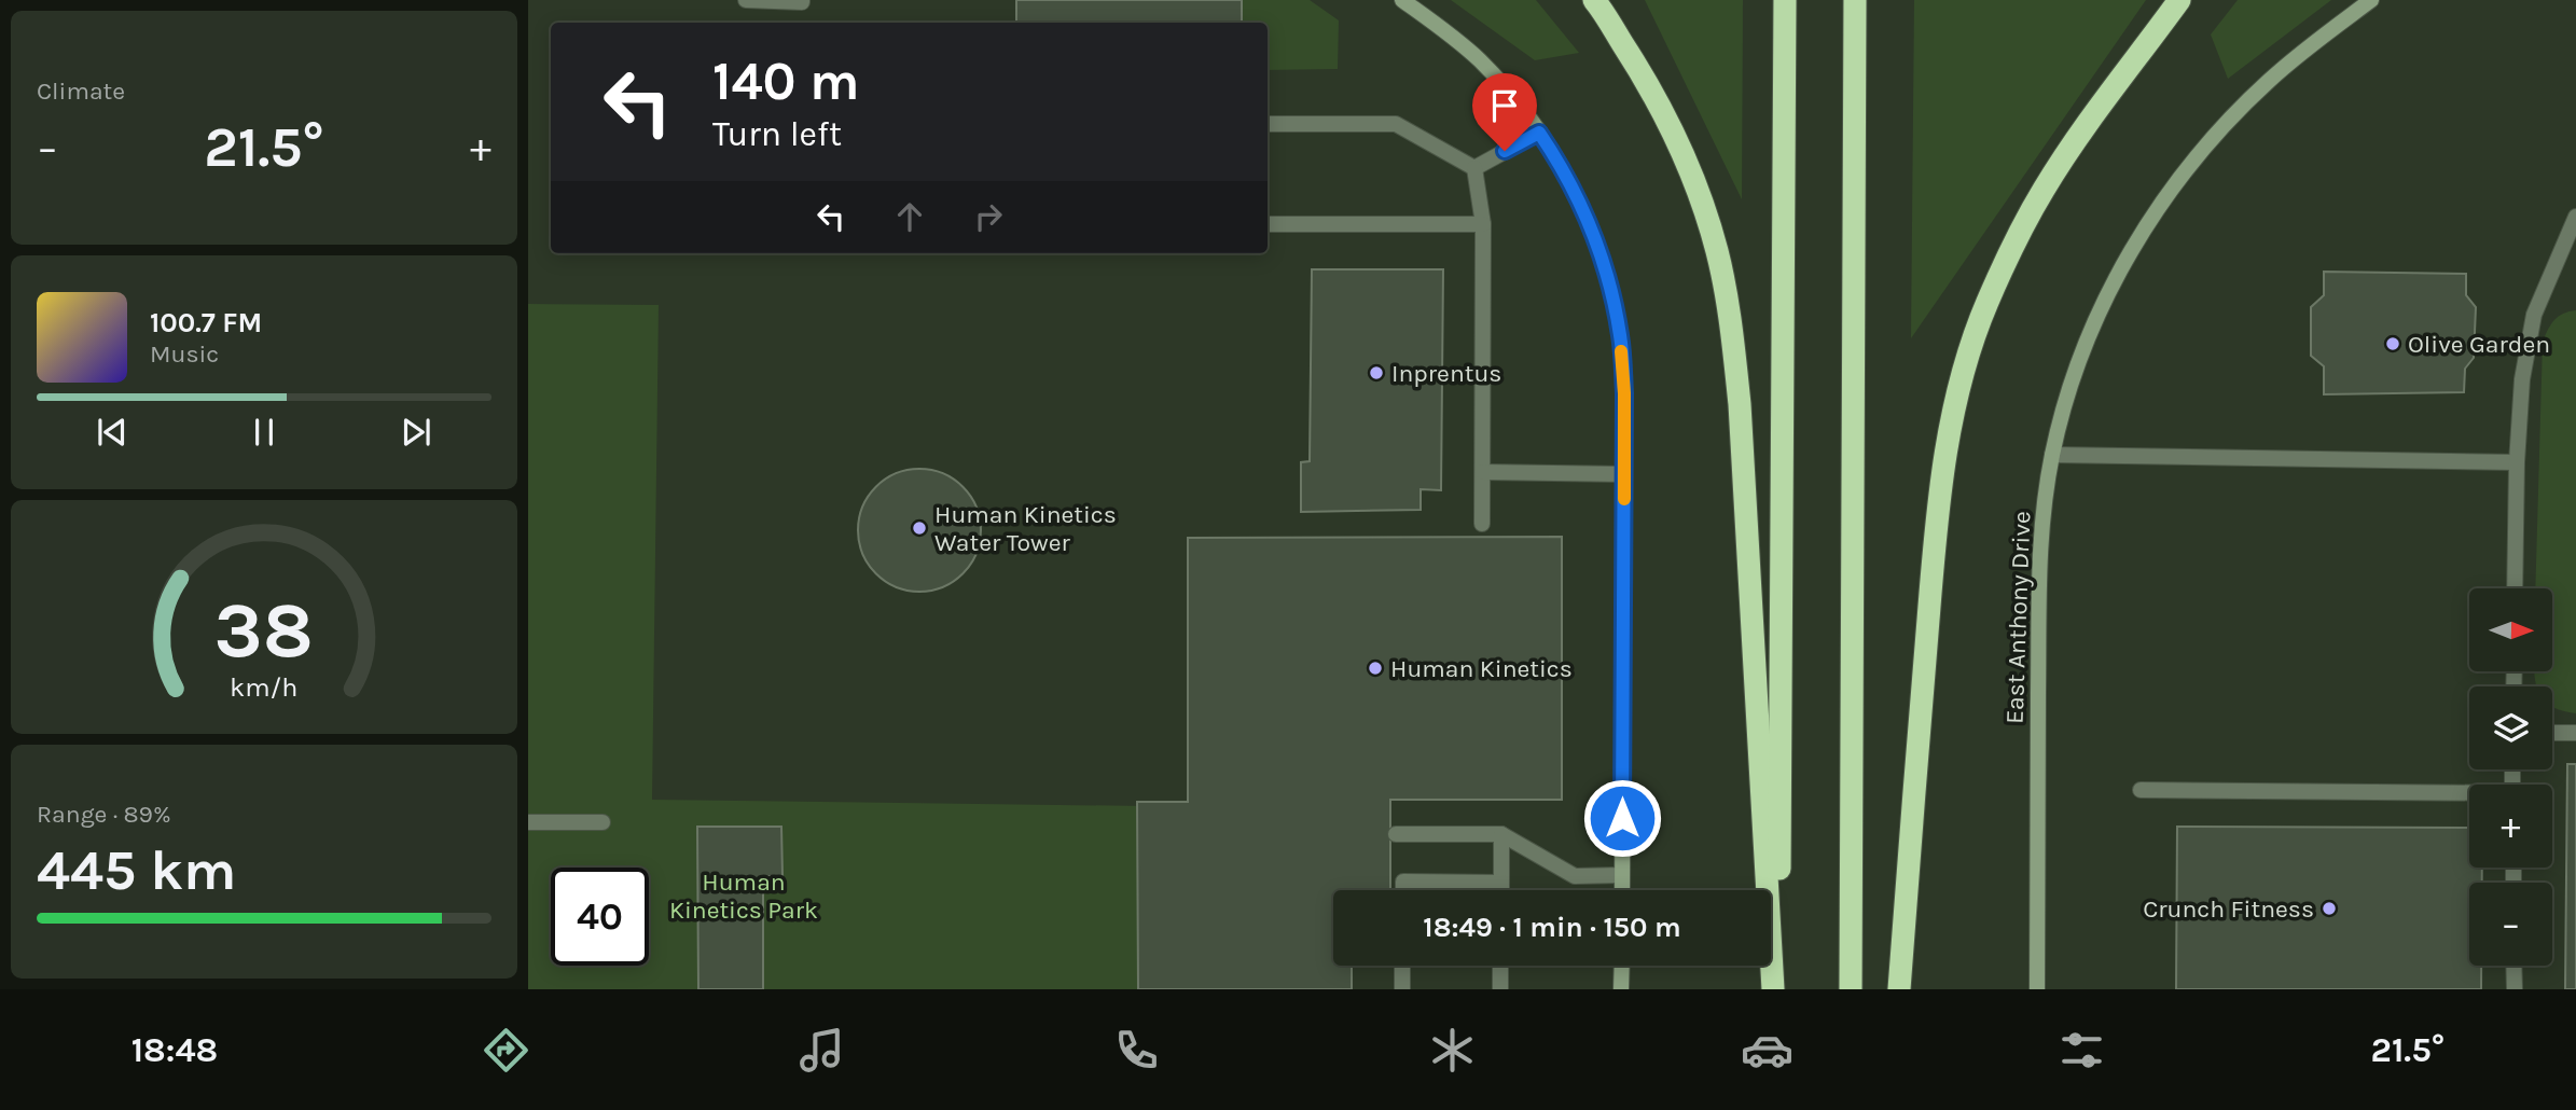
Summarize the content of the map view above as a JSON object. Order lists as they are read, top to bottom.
{
  "streets": {
    "street": ["East Anthony Drive"]
  },
  "parks": ["Human Kinetics Park"],
  "places": [
    "Olive Garden",
    "Inprentus",
    "Human Kinetics Water Tower",
    "Human Kinetics",
    "Crunch Fitness"
  ],
  "north": "right",
  "page": {
    "tile": [
      "Climate",
      ["Range · 89%", "445 km"]
    ],
    "turn": ["140 m", "Turn left"],
    "heat": ["−", "21.5°", "+"],
    "song": ["100.7 FM", "Music"],
    "map_buttons": ["+", "−"],
    "limit": "40",
    "trip": "18:49 · 1 min · 150 m",
    "tabs": ["18:48", "21.5°"],
    "gauge": ["38", "km/h"]
  }
}
